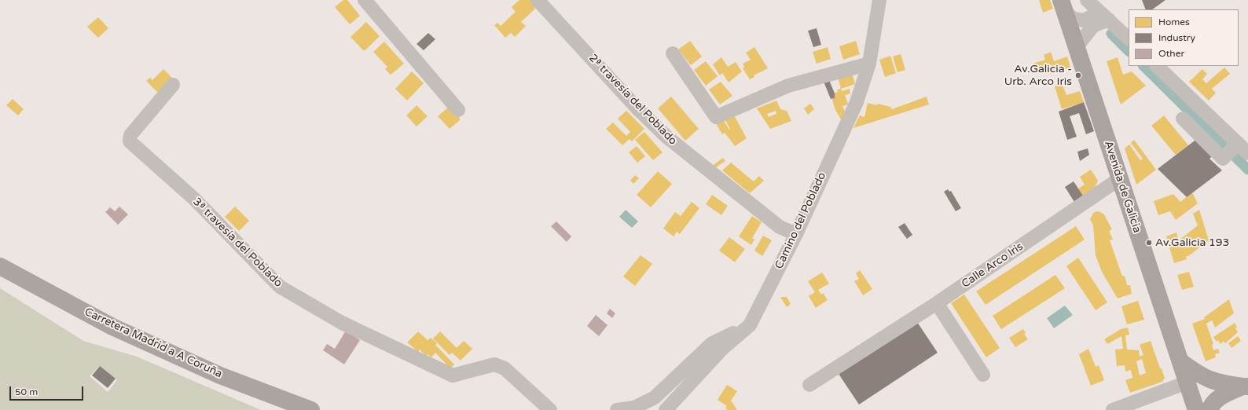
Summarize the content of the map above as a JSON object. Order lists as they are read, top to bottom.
{
  "streets": {
    "highway": ["Carretera Madrid a A Coruña"],
    "main road": ["Avenida de Galicia"],
    "street": [
      "2ª travesía del Poblado",
      "Camino del Poblado",
      "3ª travesía del Poblado",
      "Calle Arco Iris"
    ]
  },
  "crossings": [
    ["2ª travesía del Poblado", "Camino del Poblado"],
    ["Avenida de Galicia", "Calle Arco Iris"]
  ],
  "places": ["Av.Galicia - Urb. Arco Iris", "Av.Galicia 193"],
  "legend": ["Homes", "Industry", "Other"],
  "scale_bar": "50 m"
}
